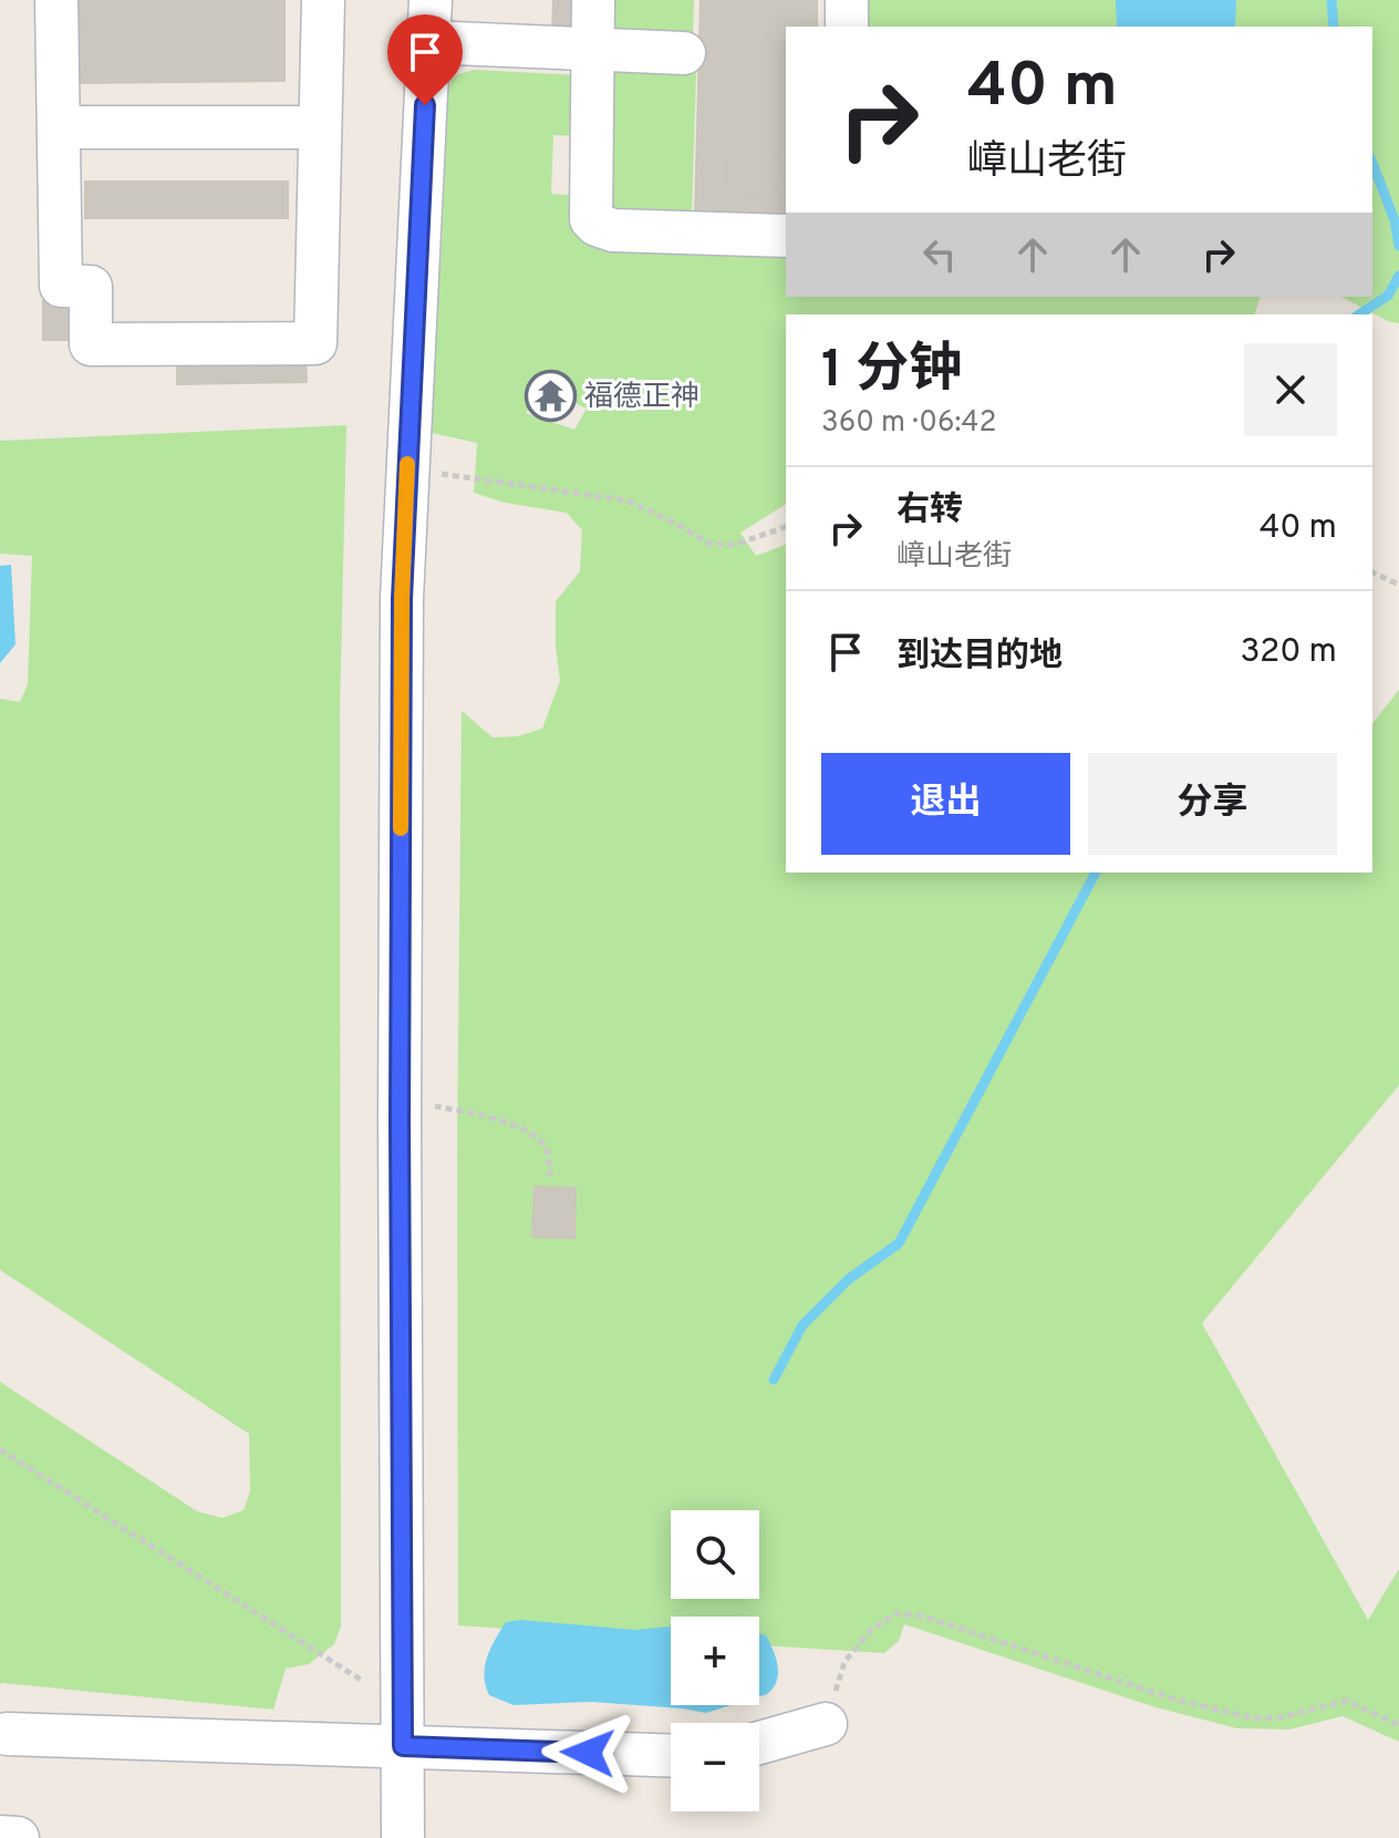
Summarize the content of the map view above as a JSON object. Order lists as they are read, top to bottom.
{
  "places": {
    "temple": ["福德正神"]
  },
  "page": {
    "turn": ["40 m", "嶂山老街"],
    "heading": ["1 分钟", "360 m · 06:42"],
    "list": [
      {
        "name": "右转",
        "note": "嶂山老街",
        "value": "40 m"
      },
      {
        "name": "到达目的地",
        "value": "320 m"
      }
    ],
    "buttons": ["退出", "分享"],
    "map_buttons": ["+", "−"]
  }
}
